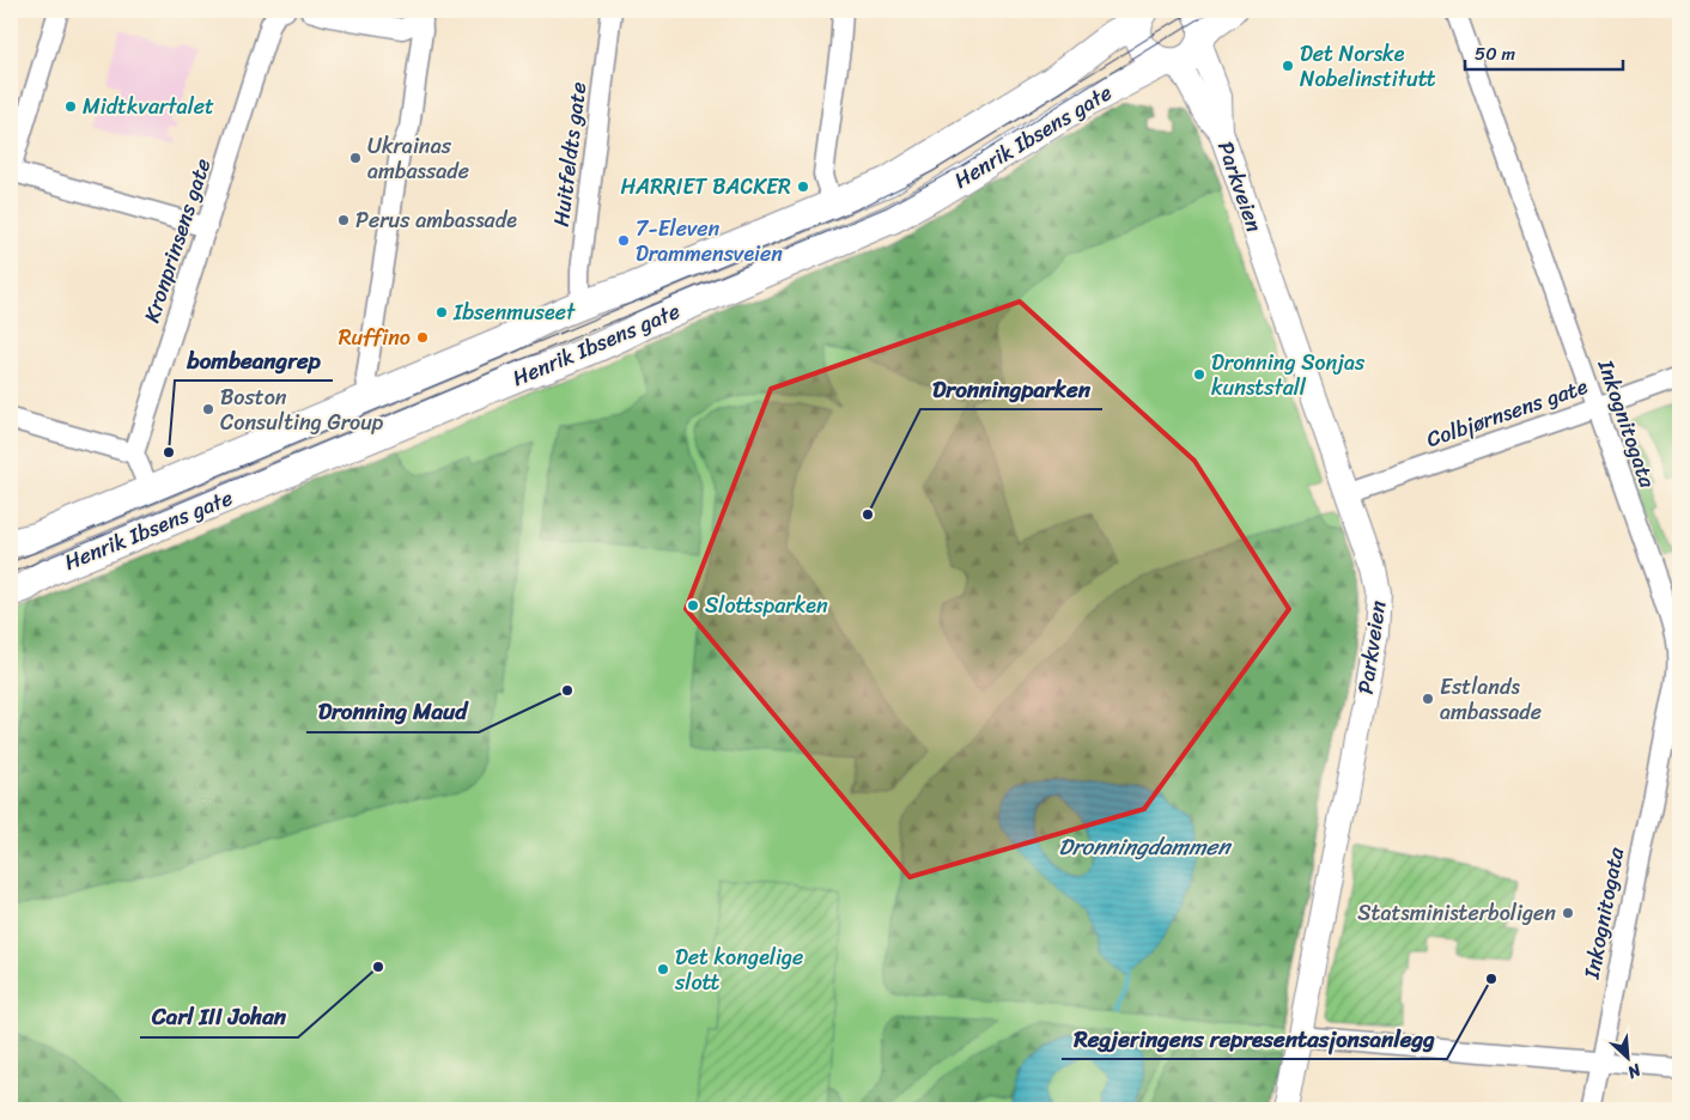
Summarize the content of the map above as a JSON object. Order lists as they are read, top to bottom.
{
  "streets": {
    "main road": ["Henrik Ibsens gate"],
    "street": [
      "Huitfeldts gate",
      "Parkveien",
      "Kronprinsens gate",
      "Colbjørnsens gate",
      "Inkognitogata"
    ]
  },
  "crossings": [
    ["Henrik Ibsens gate", "Huitfeldts gate"],
    ["Henrik Ibsens gate", "Parkveien"],
    ["Parkveien", "Colbjørnsens gate"],
    ["Colbjørnsens gate", "Inkognitogata"]
  ],
  "water": ["Dronningdammen"],
  "places": [
    "Det Norske Nobelinstitutt",
    "Midtkvartalet",
    "Ukrainas ambassade",
    "HARRIET BACKER",
    "Perus ambassade",
    "7-Eleven Drammensveien",
    "Ibsenmuseet",
    "Ruffino",
    "Dronning Sonjas kunststall",
    "Boston Consulting Group",
    "bombeangrep",
    "Dronningparken",
    "Slottsparken",
    "Dronning Maud",
    "Estlands ambassade",
    "Statsministerboligen",
    "Carl III Johan",
    "Det kongelige slott",
    "Regjeringens representasjonsanlegg"
  ],
  "scale_bar": "50 m",
  "north": "bottom right"
}
